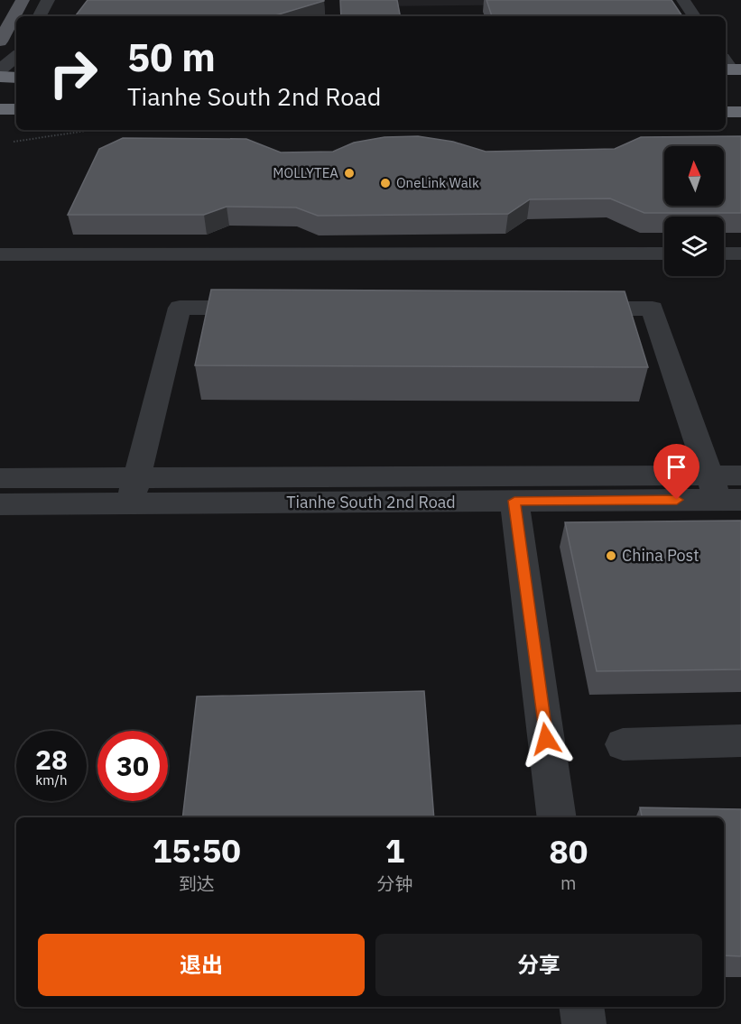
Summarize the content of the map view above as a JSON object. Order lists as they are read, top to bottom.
{
  "streets": {
    "street": ["Tianhe South 2nd Road"]
  },
  "places": ["MOLLYTEA", "OneLink Walk", "China Post"],
  "north": "top",
  "page": {
    "turn": ["50 m", "Tianhe South 2nd Road"],
    "speed": "28 km/h",
    "limit": "30",
    "eta": [
      "15:50",
      "到达",
      "1",
      "分钟",
      "80",
      "m"
    ],
    "buttons": ["退出", "分享"]
  }
}
